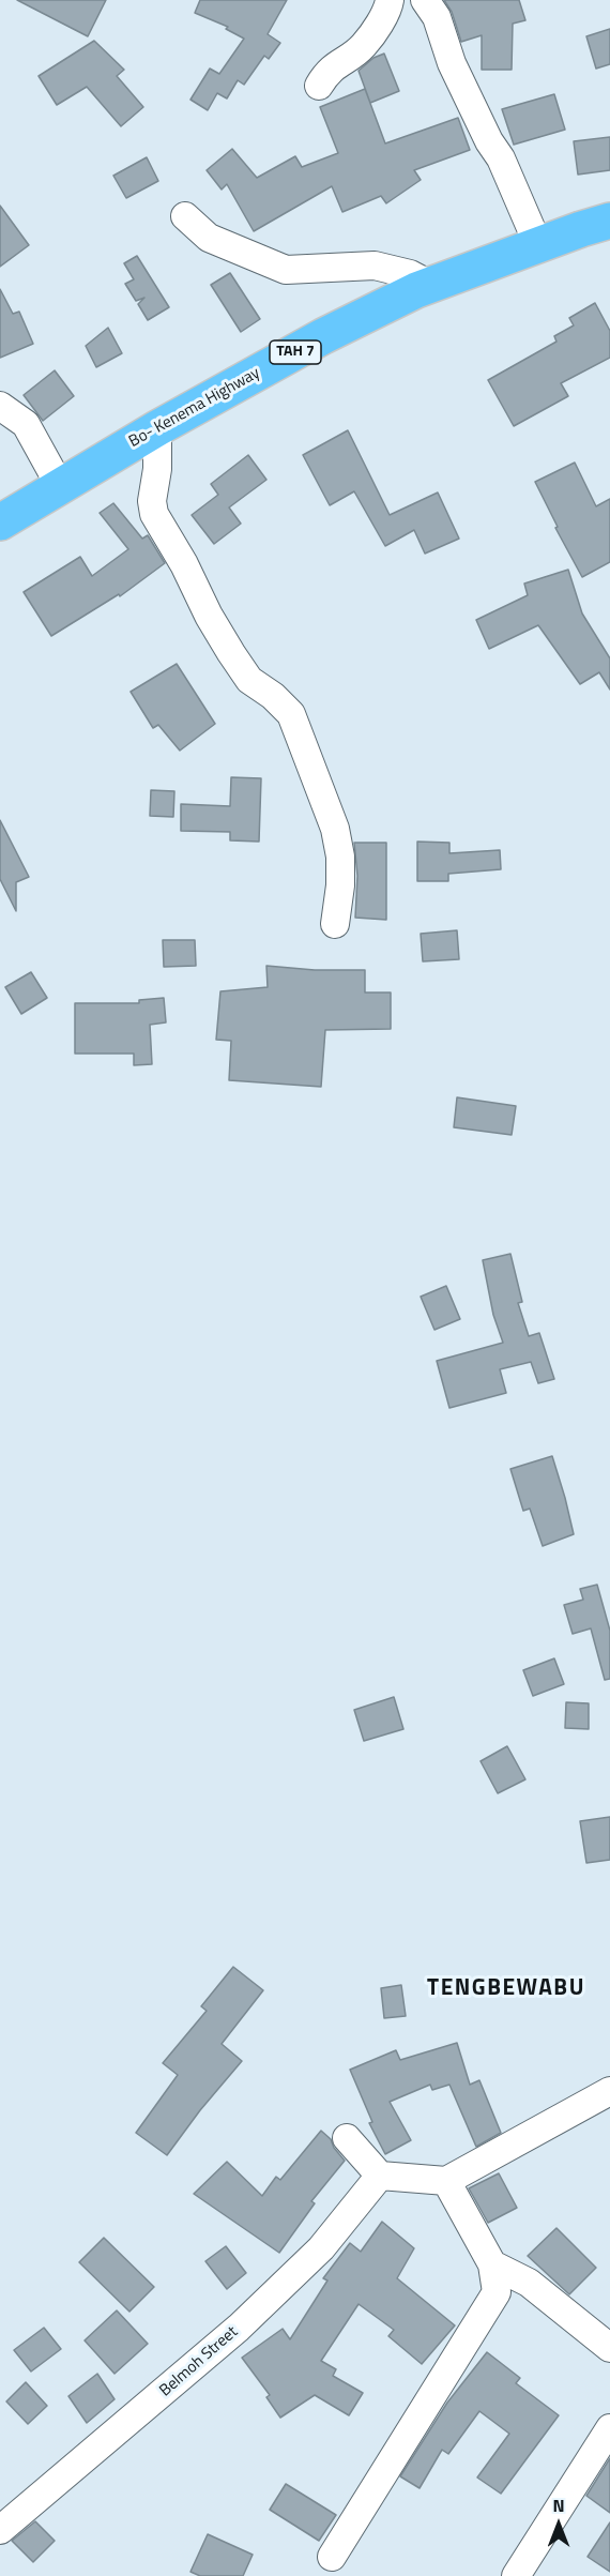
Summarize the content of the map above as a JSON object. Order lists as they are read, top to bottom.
{
  "streets": {
    "highway": ["TAH 7", "Bo- Kenema Highway"],
    "street": ["Belmoh Street"]
  },
  "districts": ["TENGBEWABU"],
  "north": "top"
}
